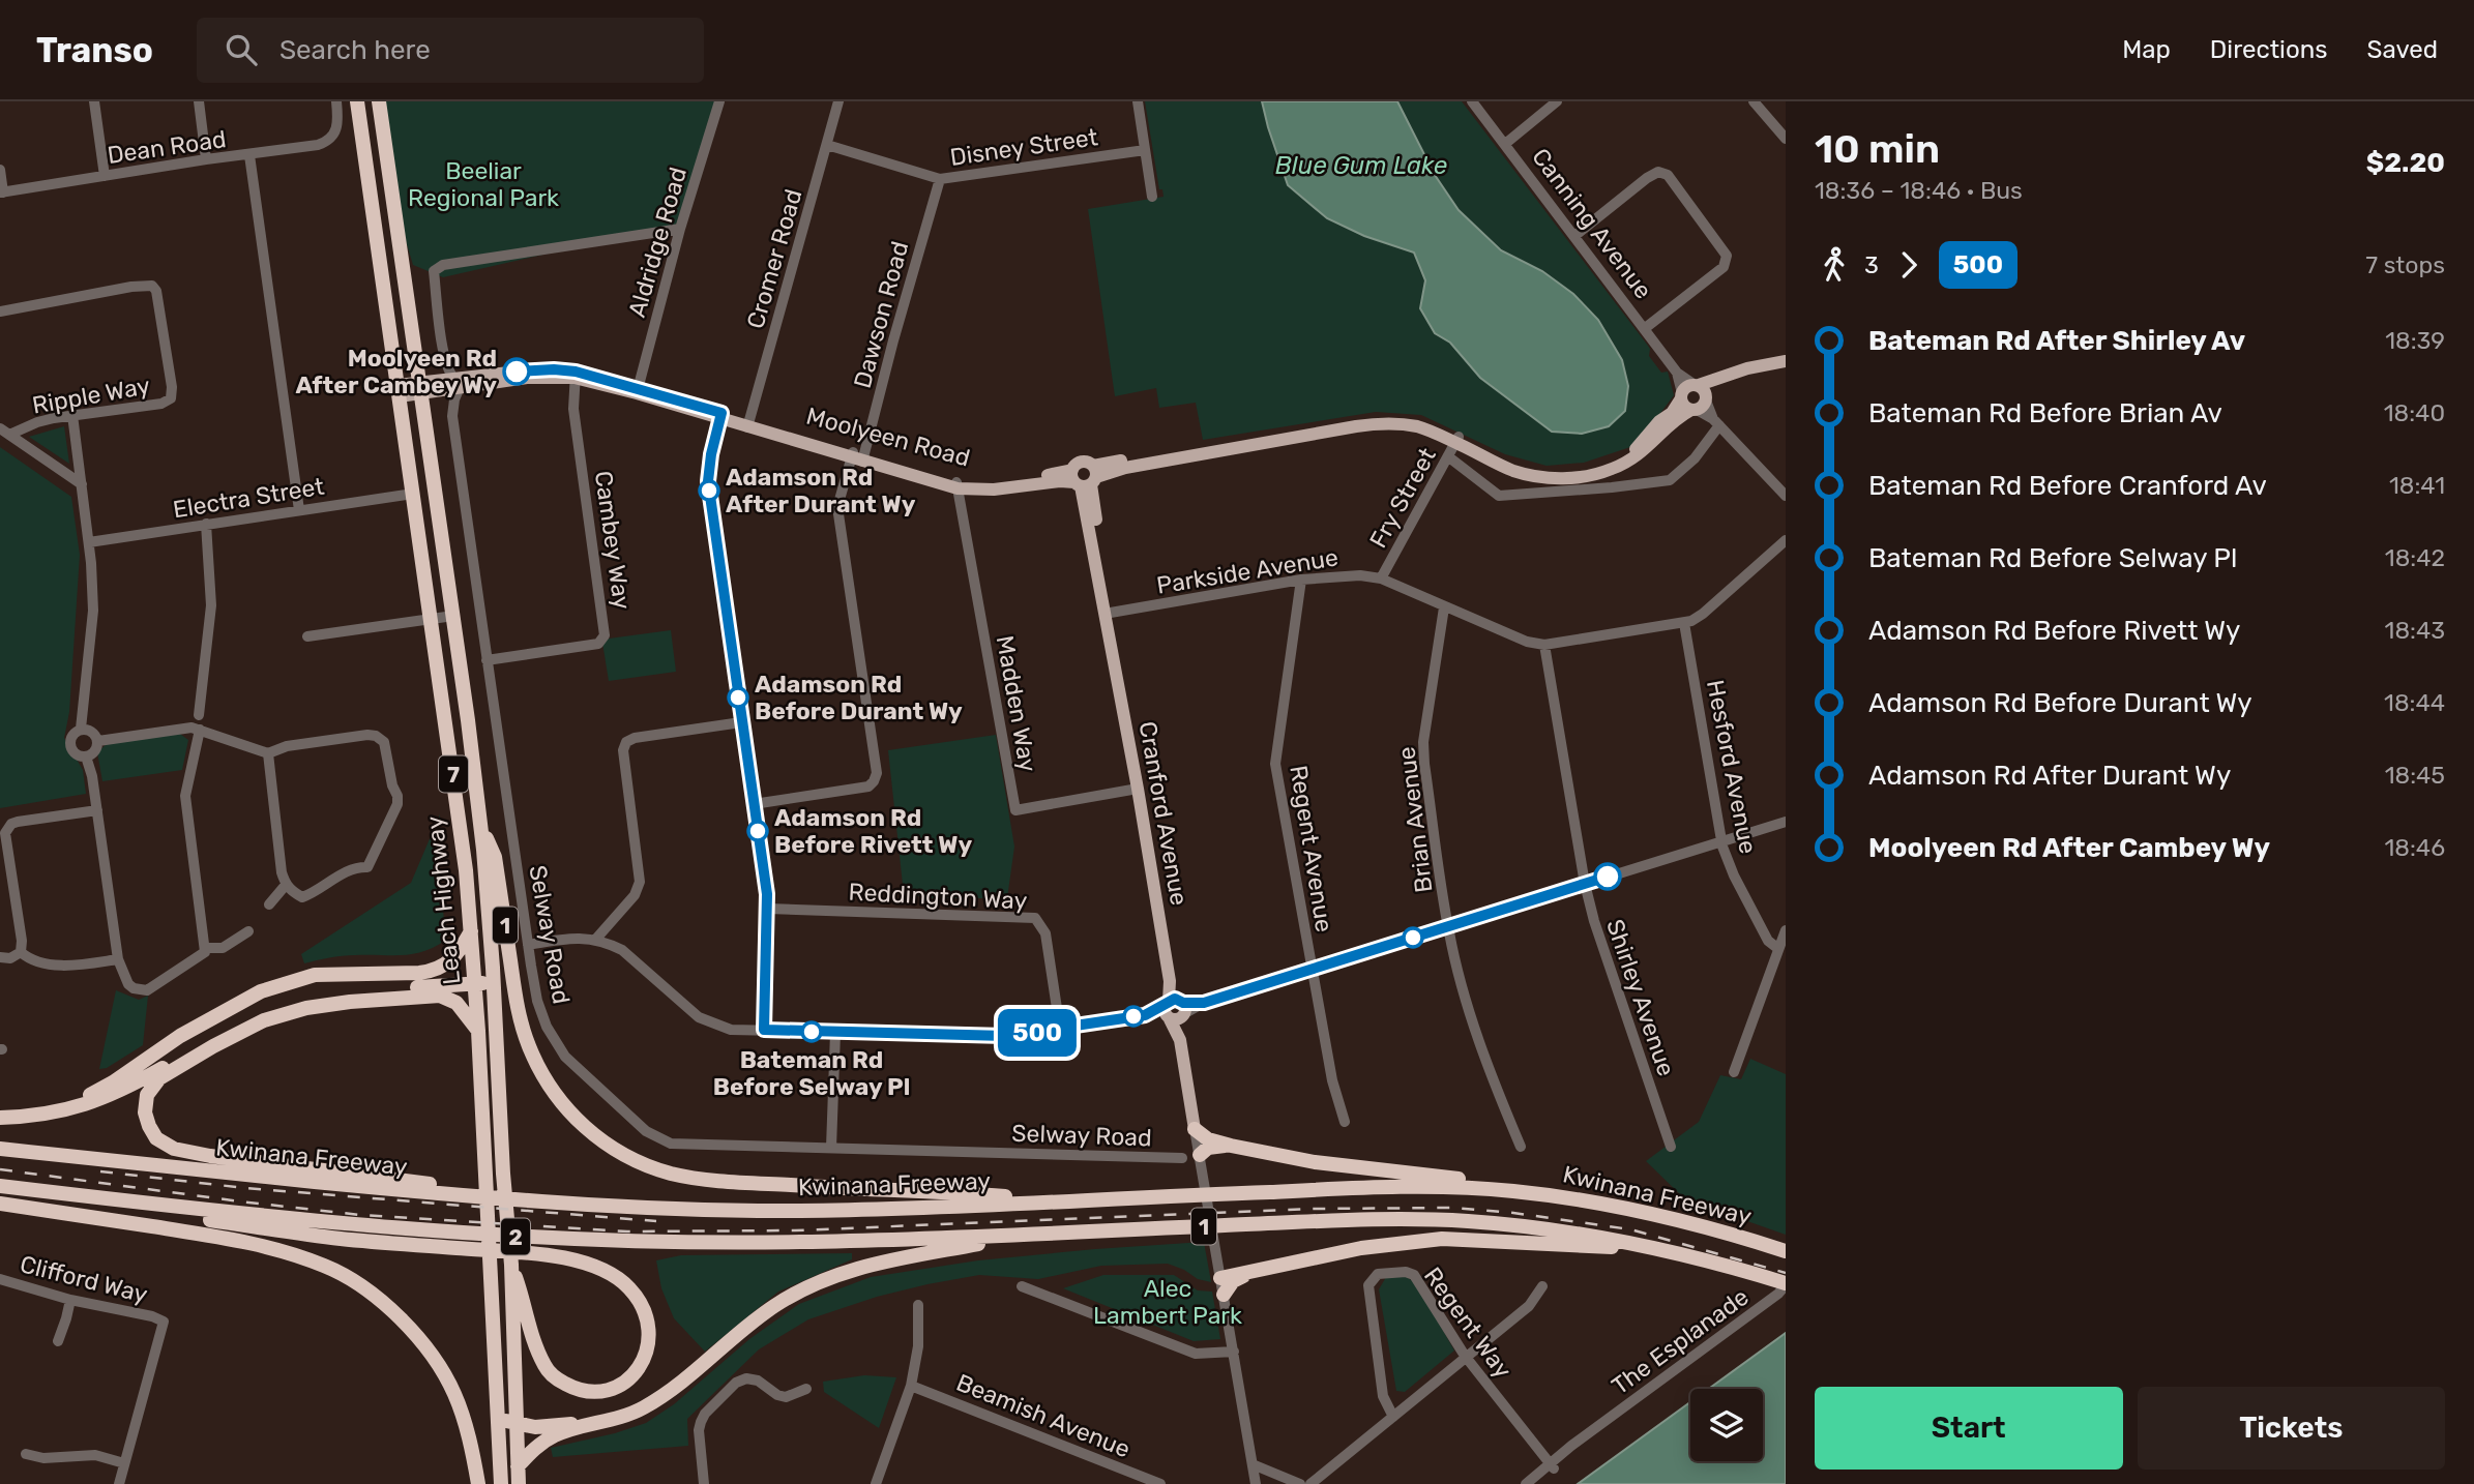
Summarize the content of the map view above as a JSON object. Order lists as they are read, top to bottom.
{
  "streets": {
    "highway": [
      "7",
      "Leach Highway",
      "1",
      "Kwinana Freeway",
      "2"
    ],
    "main road": ["Canning Avenue", "Moolyeen Road", "Cranford Avenue"],
    "street": [
      "Dean Road",
      "Disney Street",
      "Aldridge Road",
      "Cromer Road",
      "Dawson Road",
      "Ripple Way",
      "Electra Street",
      "Fry Street",
      "Cambey Way",
      "Parkside Avenue",
      "Madden Way",
      "Hesford Avenue",
      "Brian Avenue",
      "Regent Avenue",
      "Reddington Way",
      "Selway Road",
      "Shirley Avenue",
      "Clifford Way",
      "Regent Way",
      "The Esplanade",
      "Beamish Avenue"
    ]
  },
  "crossings": [
    ["Disney Street", "Cromer Road"],
    ["Disney Street", "Dawson Road"],
    ["Canning Avenue", "Moolyeen Road"],
    ["Aldridge Road", "Moolyeen Road"],
    ["Cromer Road", "Moolyeen Road"],
    ["Dawson Road", "Moolyeen Road"],
    ["Moolyeen Road", "Fry Street"],
    ["Moolyeen Road", "Cambey Way"],
    ["Moolyeen Road", "Madden Way"],
    ["Moolyeen Road", "Cranford Avenue"],
    ["Moolyeen Road", "Leach Highway"],
    ["Moolyeen Road", "Selway Road"],
    ["Electra Street", "Leach Highway"],
    ["Fry Street", "Parkside Avenue"],
    ["Cambey Way", "Selway Road"],
    ["Parkside Avenue", "Hesford Avenue"],
    ["Parkside Avenue", "Cranford Avenue"],
    ["Parkside Avenue", "Brian Avenue"],
    ["Parkside Avenue", "Regent Avenue"],
    ["Parkside Avenue", "Shirley Avenue"],
    ["Madden Way", "Cranford Avenue"],
    ["Leach Highway", "1"],
    ["1", "Kwinana Freeway"],
    ["1", "2"],
    ["1", "The Esplanade"],
    ["Regent Way", "The Esplanade"]
  ],
  "water": ["Blue Gum Lake"],
  "parks": ["Beeliar Regional Park", "Alec Lambert Park"],
  "places": [
    "Moolyeen Rd After Cambey Wy",
    "Adamson Rd After Durant Wy",
    "Adamson Rd Before Durant Wy",
    "Adamson Rd Before Rivett Wy",
    "Bateman Rd Before Selway Pl"
  ],
  "lines": ["bus line 500"],
  "page": {
    "header": "Transo",
    "search": "Search here",
    "nav": ["Map", "Directions", "Saved"],
    "on_map": "500",
    "heading": ["10 min", "18:36 – 18:46 · Bus", "$2.20"],
    "legs": ["3", "500", "7 stops"],
    "list": [
      {
        "name": "Bateman Rd After Shirley Av",
        "value": "18:39"
      },
      {
        "name": "Bateman Rd Before Brian Av",
        "value": "18:40"
      },
      {
        "name": "Bateman Rd Before Cranford Av",
        "value": "18:41"
      },
      {
        "name": "Bateman Rd Before Selway Pl",
        "value": "18:42"
      },
      {
        "name": "Adamson Rd Before Rivett Wy",
        "value": "18:43"
      },
      {
        "name": "Adamson Rd Before Durant Wy",
        "value": "18:44"
      },
      {
        "name": "Adamson Rd After Durant Wy",
        "value": "18:45"
      },
      {
        "name": "Moolyeen Rd After Cambey Wy",
        "value": "18:46"
      }
    ],
    "buttons": ["Start", "Tickets"]
  }
}
